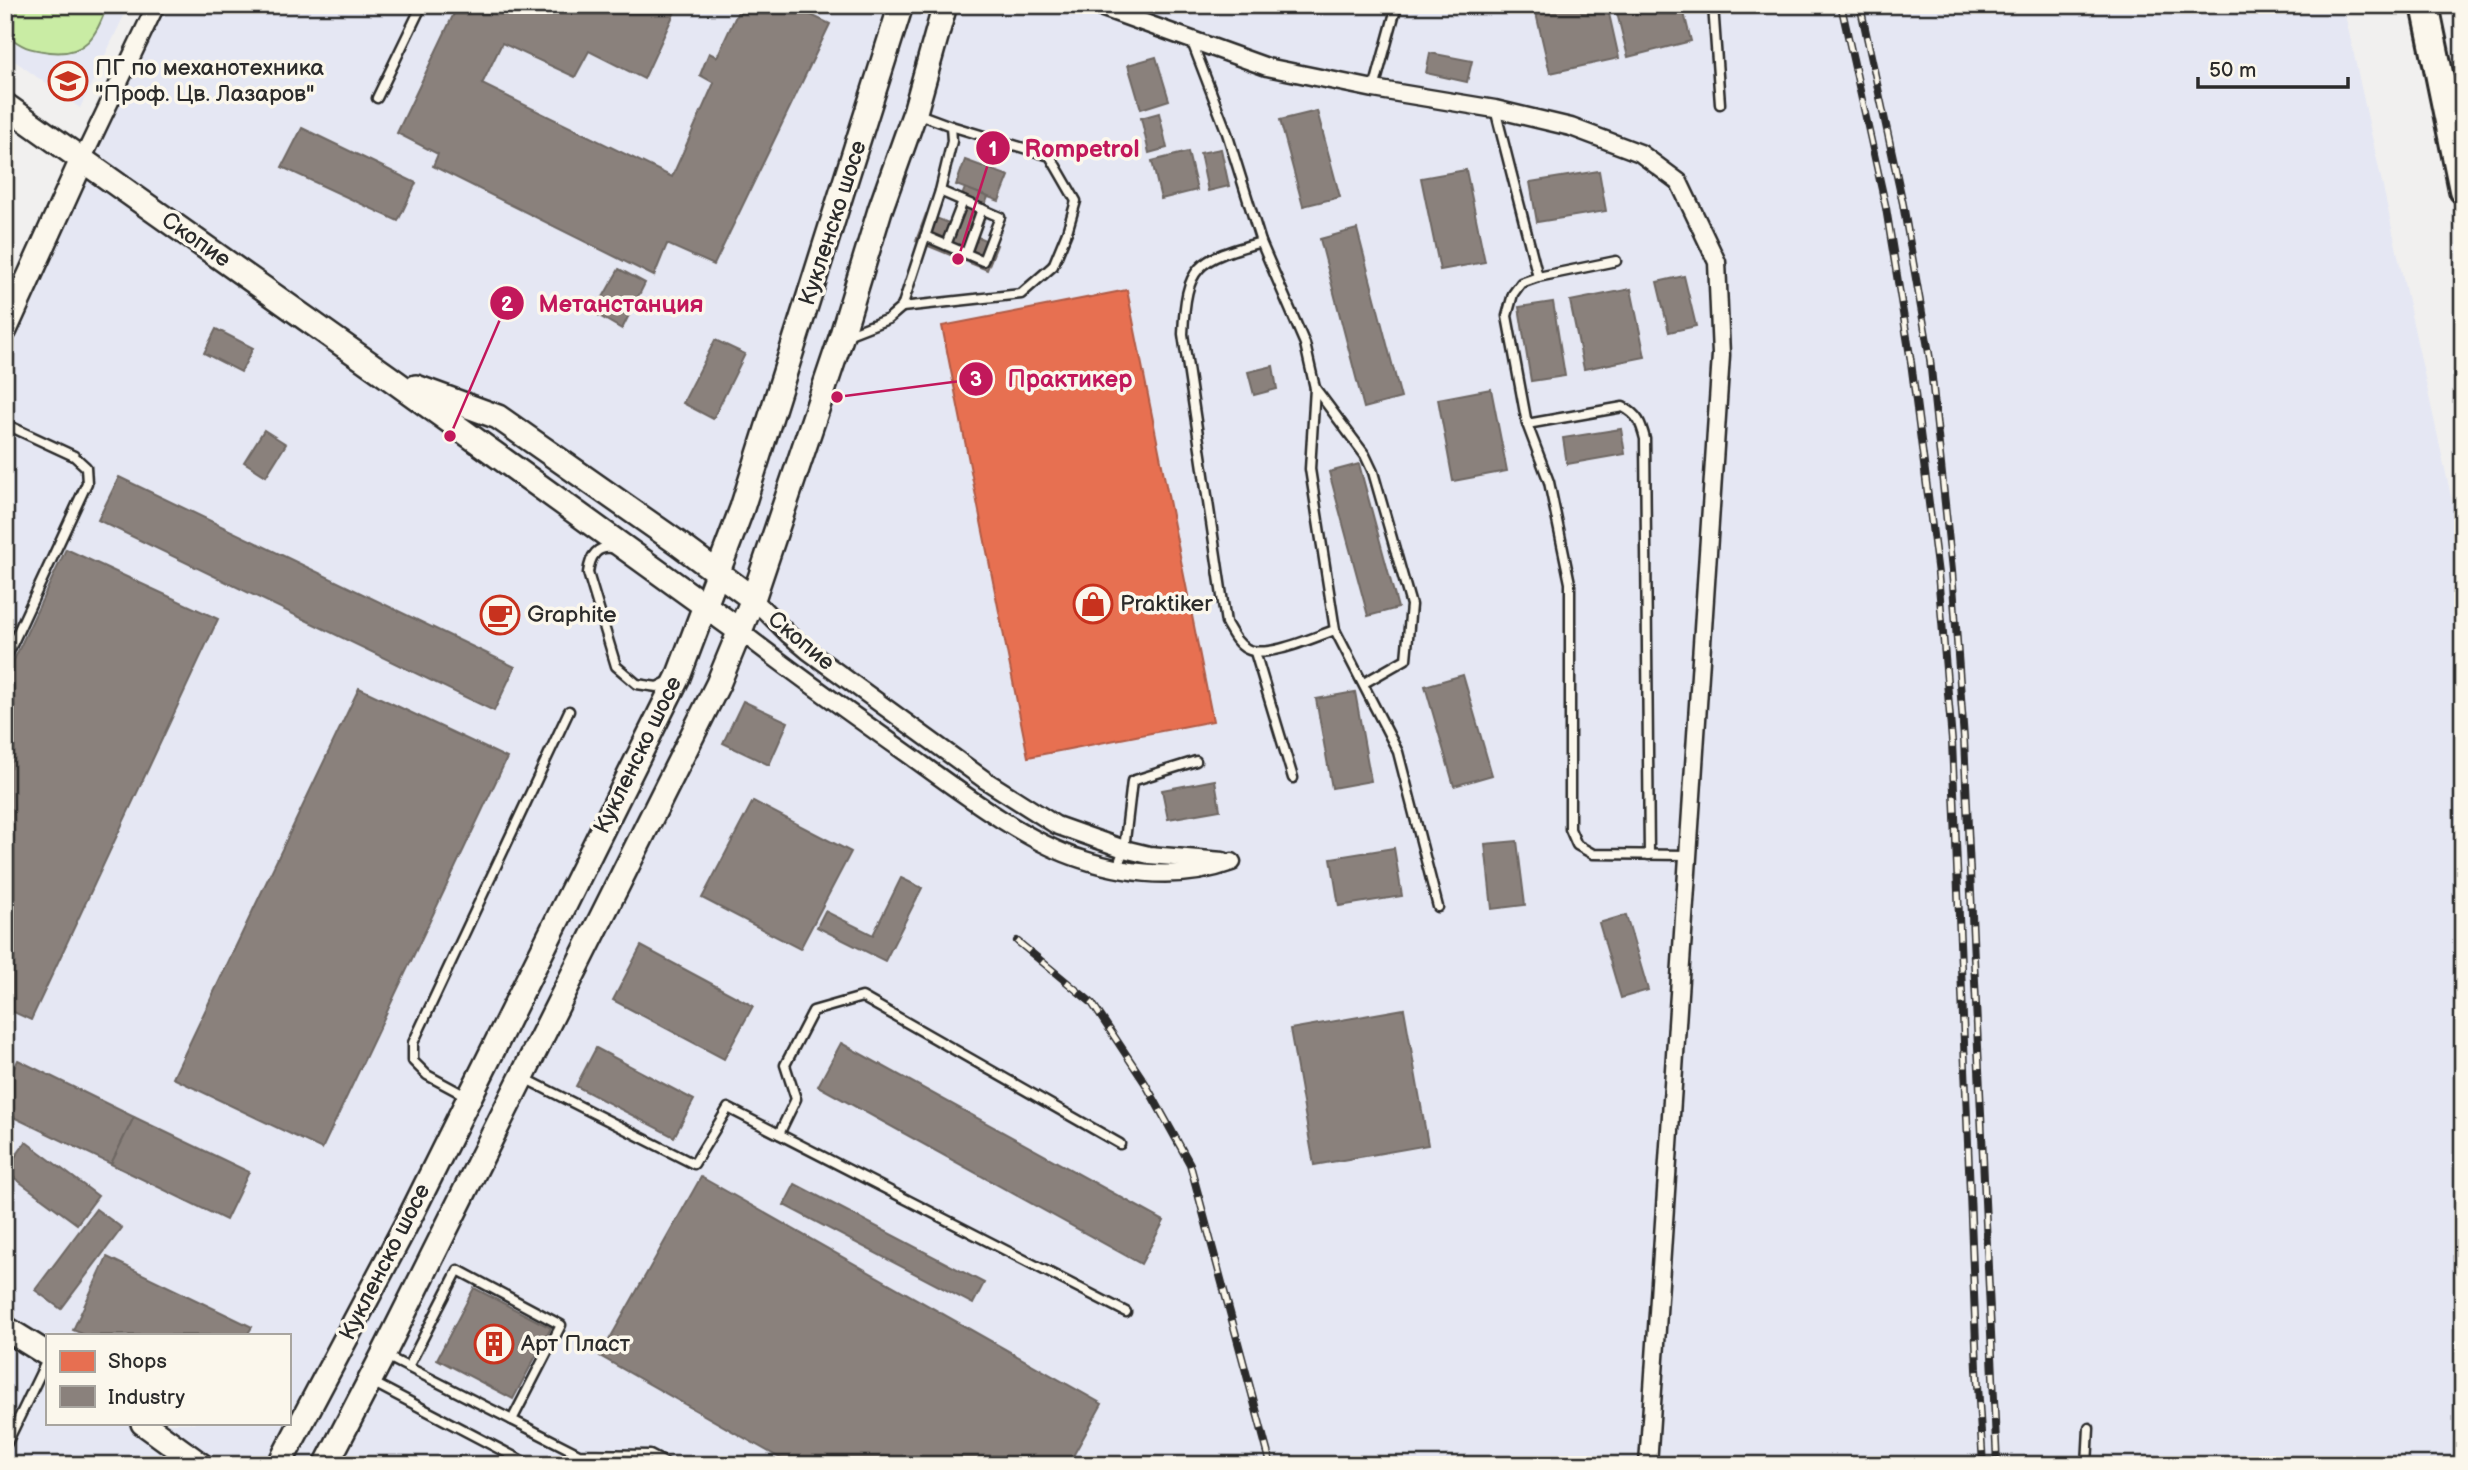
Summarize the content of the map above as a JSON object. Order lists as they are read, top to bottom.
{
  "streets": {
    "main road": ["Кукленско шосе", "Скопие"]
  },
  "crossings": [
    ["Кукленско шосе", "Скопие"]
  ],
  "places": {
    "school or university": ["ПГ по механотехника \"Проф. Цв. Лазаров\""],
    "other": ["Rompetrol", "Практикер", "Метанстанция"],
    "shop": ["Praktiker"],
    "cafe": ["Graphite"],
    "building": ["Арт Пласт"]
  },
  "legend": ["Shops", "Industry"],
  "scale_bar": "50 m"
}
